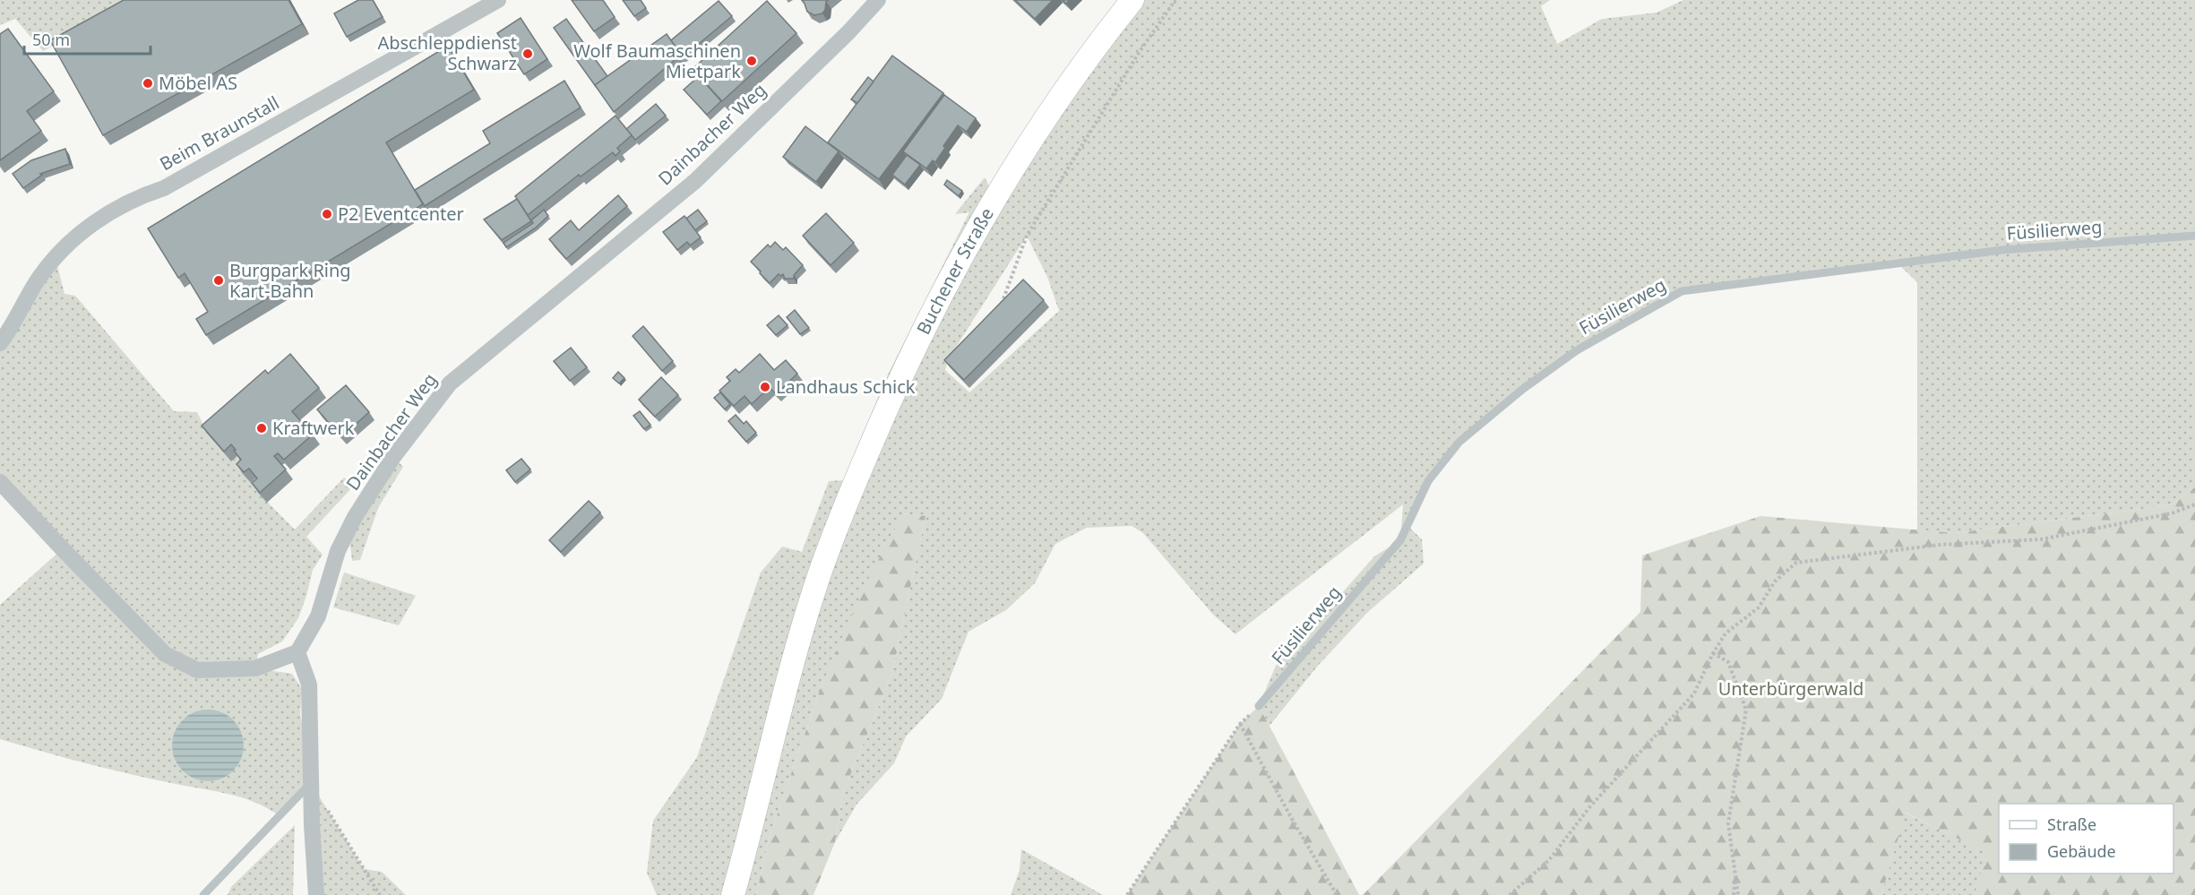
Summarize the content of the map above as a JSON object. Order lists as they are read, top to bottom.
{
  "streets": {
    "main road": ["Buchener Straße"],
    "street": ["Beim Braunstall", "Dainbacher Weg"],
    "lane": ["Füsilierweg"]
  },
  "parks": ["Unterbürgerwald"],
  "places": [
    "Abschleppdienst Schwarz",
    "Wolf Baumaschinen Mietpark",
    "Möbel AS",
    "P2 Eventcenter",
    "Burgpark Ring Kart-Bahn",
    "Landhaus Schick",
    "Kraftwerk"
  ],
  "legend": ["Straße", "Gebäude"],
  "scale_bar": "50 m"
}
